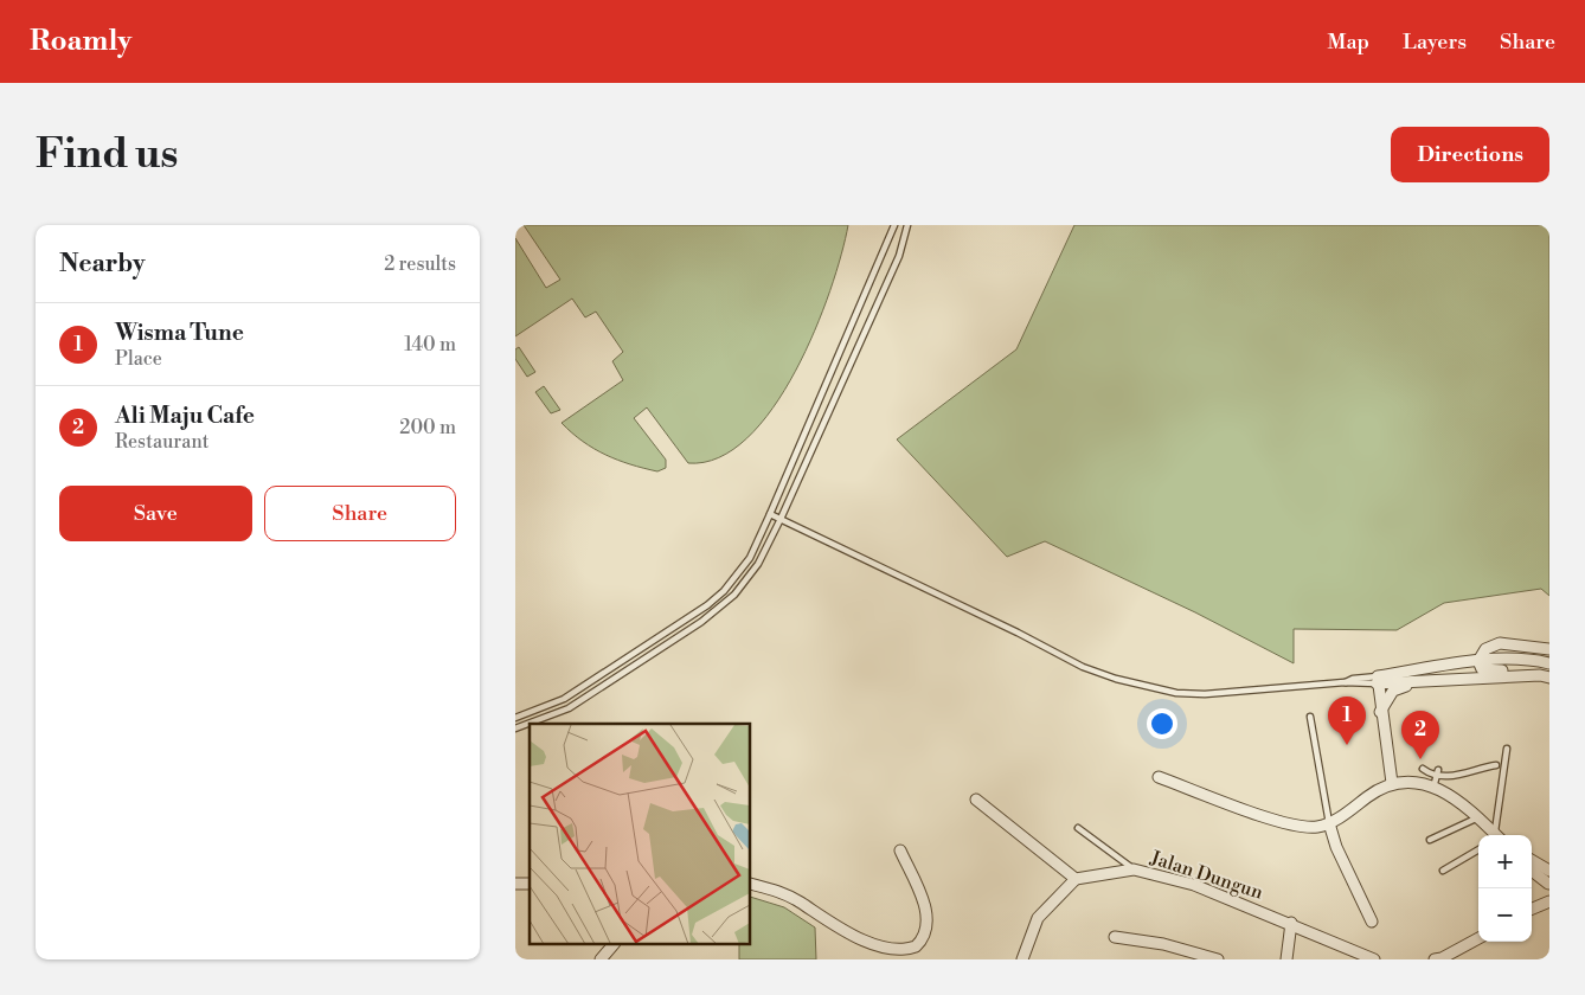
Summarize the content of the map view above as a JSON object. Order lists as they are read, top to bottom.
{
  "streets": {
    "street": ["Jalan Dungun"]
  },
  "page": {
    "header": "Roamly",
    "nav": ["Map", "Layers", "Share"],
    "buttons": [
      "Directions",
      ["Save", "Share"]
    ],
    "title": "Find us",
    "heading": ["Nearby", "2 results"],
    "list": [
      {
        "mark": "1",
        "name": "Wisma Tune",
        "note": "Place",
        "value": "140 m"
      },
      {
        "mark": "2",
        "name": "Ali Maju Cafe",
        "note": "Restaurant",
        "value": "200 m"
      }
    ],
    "pins": ["1", "2"],
    "map_buttons": ["+", "−"]
  }
}
